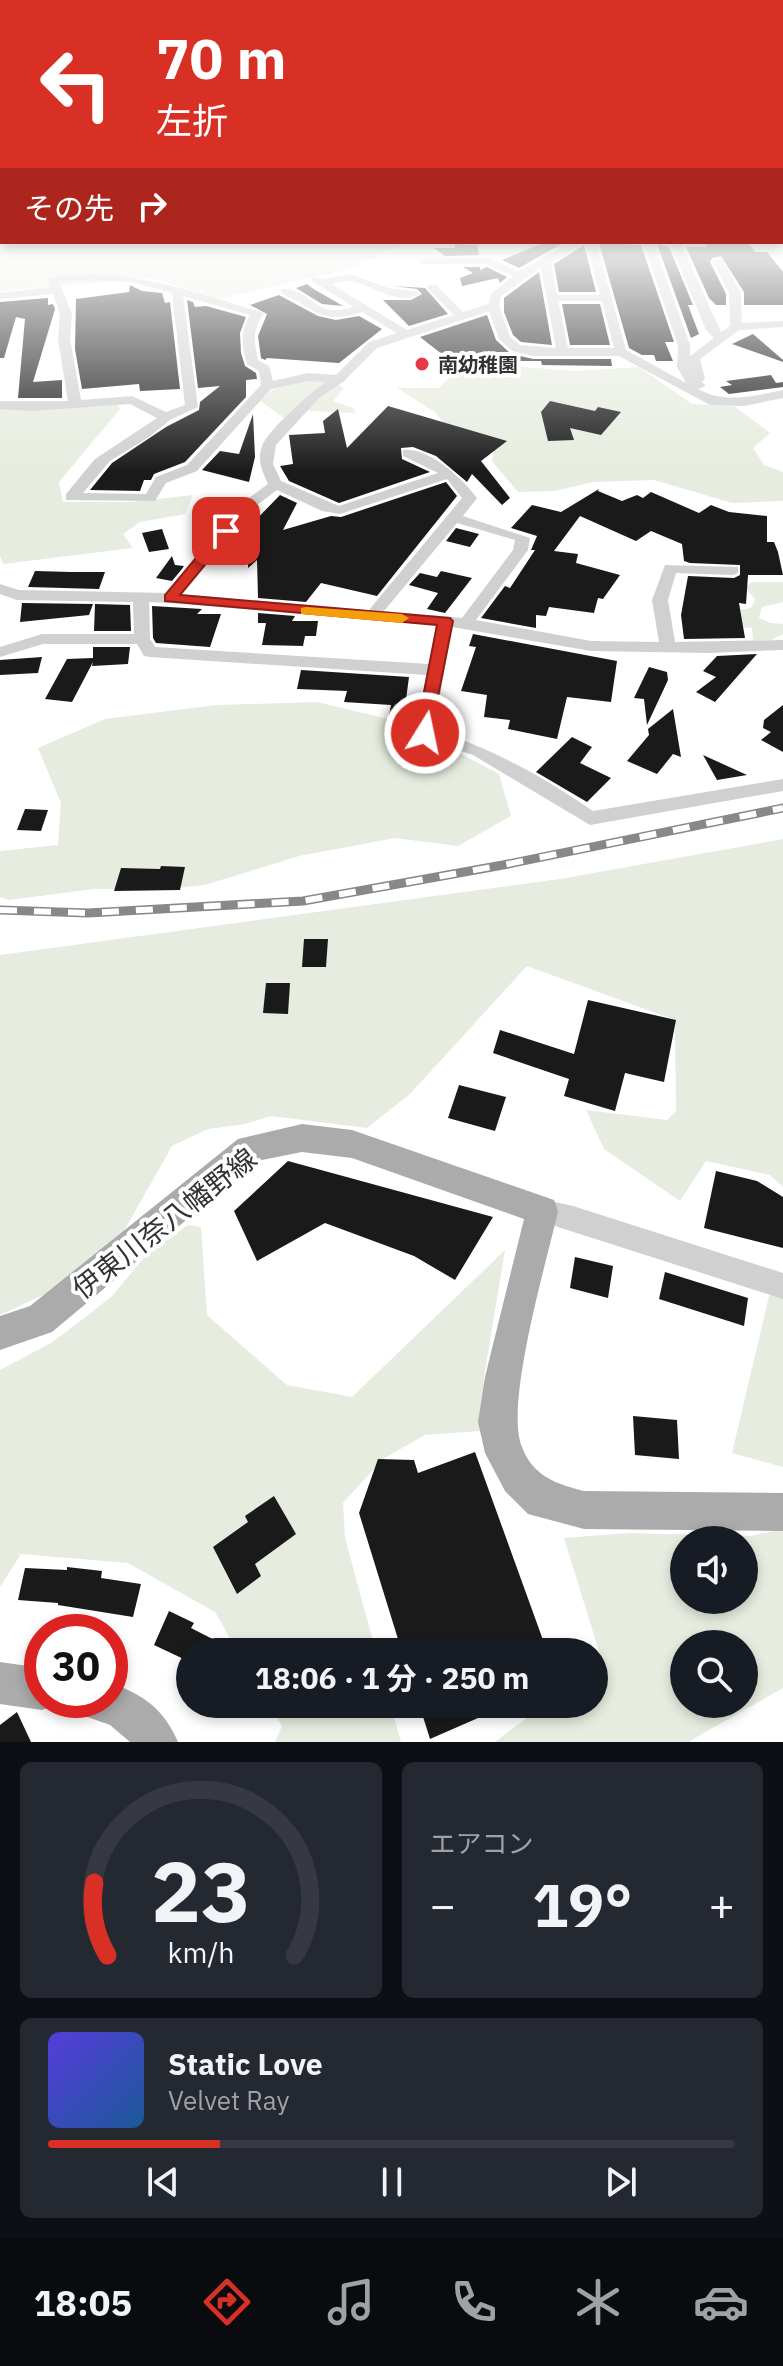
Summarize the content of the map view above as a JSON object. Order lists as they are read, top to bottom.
{
  "streets": {
    "main road": ["伊東川奈八幡野線"]
  },
  "places": ["南幼稚園"],
  "page": {
    "turn": ["70 m", "左折"],
    "then": "その先",
    "limit": "30",
    "trip": "18:06 · 1 分 · 250 m",
    "tile": "エアコン",
    "heat": ["−", "19°", "+"],
    "song": ["Static Love", "Velvet Ray"],
    "tabs": "18:05",
    "gauge": ["23", "km/h"]
  }
}
